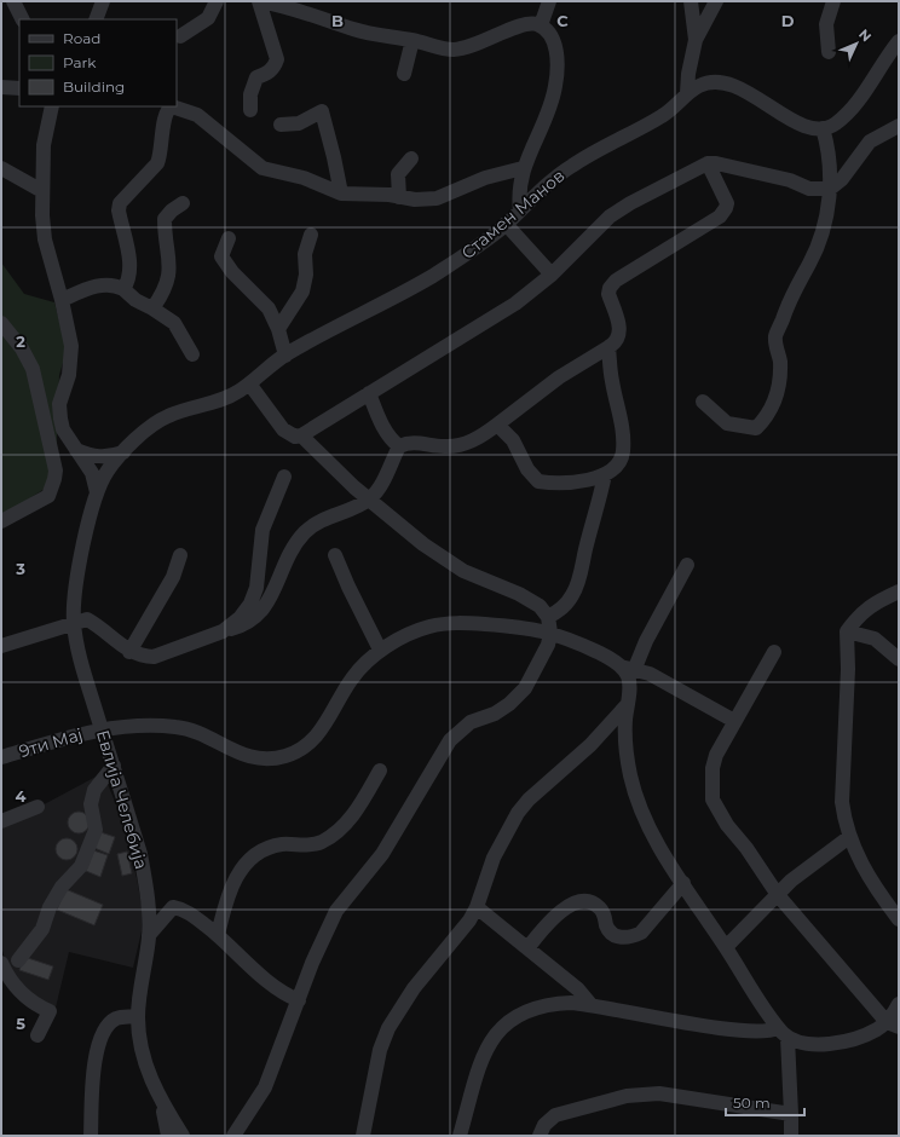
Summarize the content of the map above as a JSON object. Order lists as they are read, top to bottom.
{
  "streets": {
    "street": ["Стамен Манов", "9ти Мај", "Евлија Челебија"]
  },
  "crossings": [
    ["Стамен Манов", "Евлија Челебија"],
    ["9ти Мај", "Евлија Челебија"]
  ],
  "legend": ["Road", "Park", "Building"],
  "scale_bar": "50 m",
  "north": "top right",
  "grid": {
    "columns": ["B", "C", "D"],
    "rows": [
      "2",
      "3",
      "4",
      "5"
    ]
  }
}
